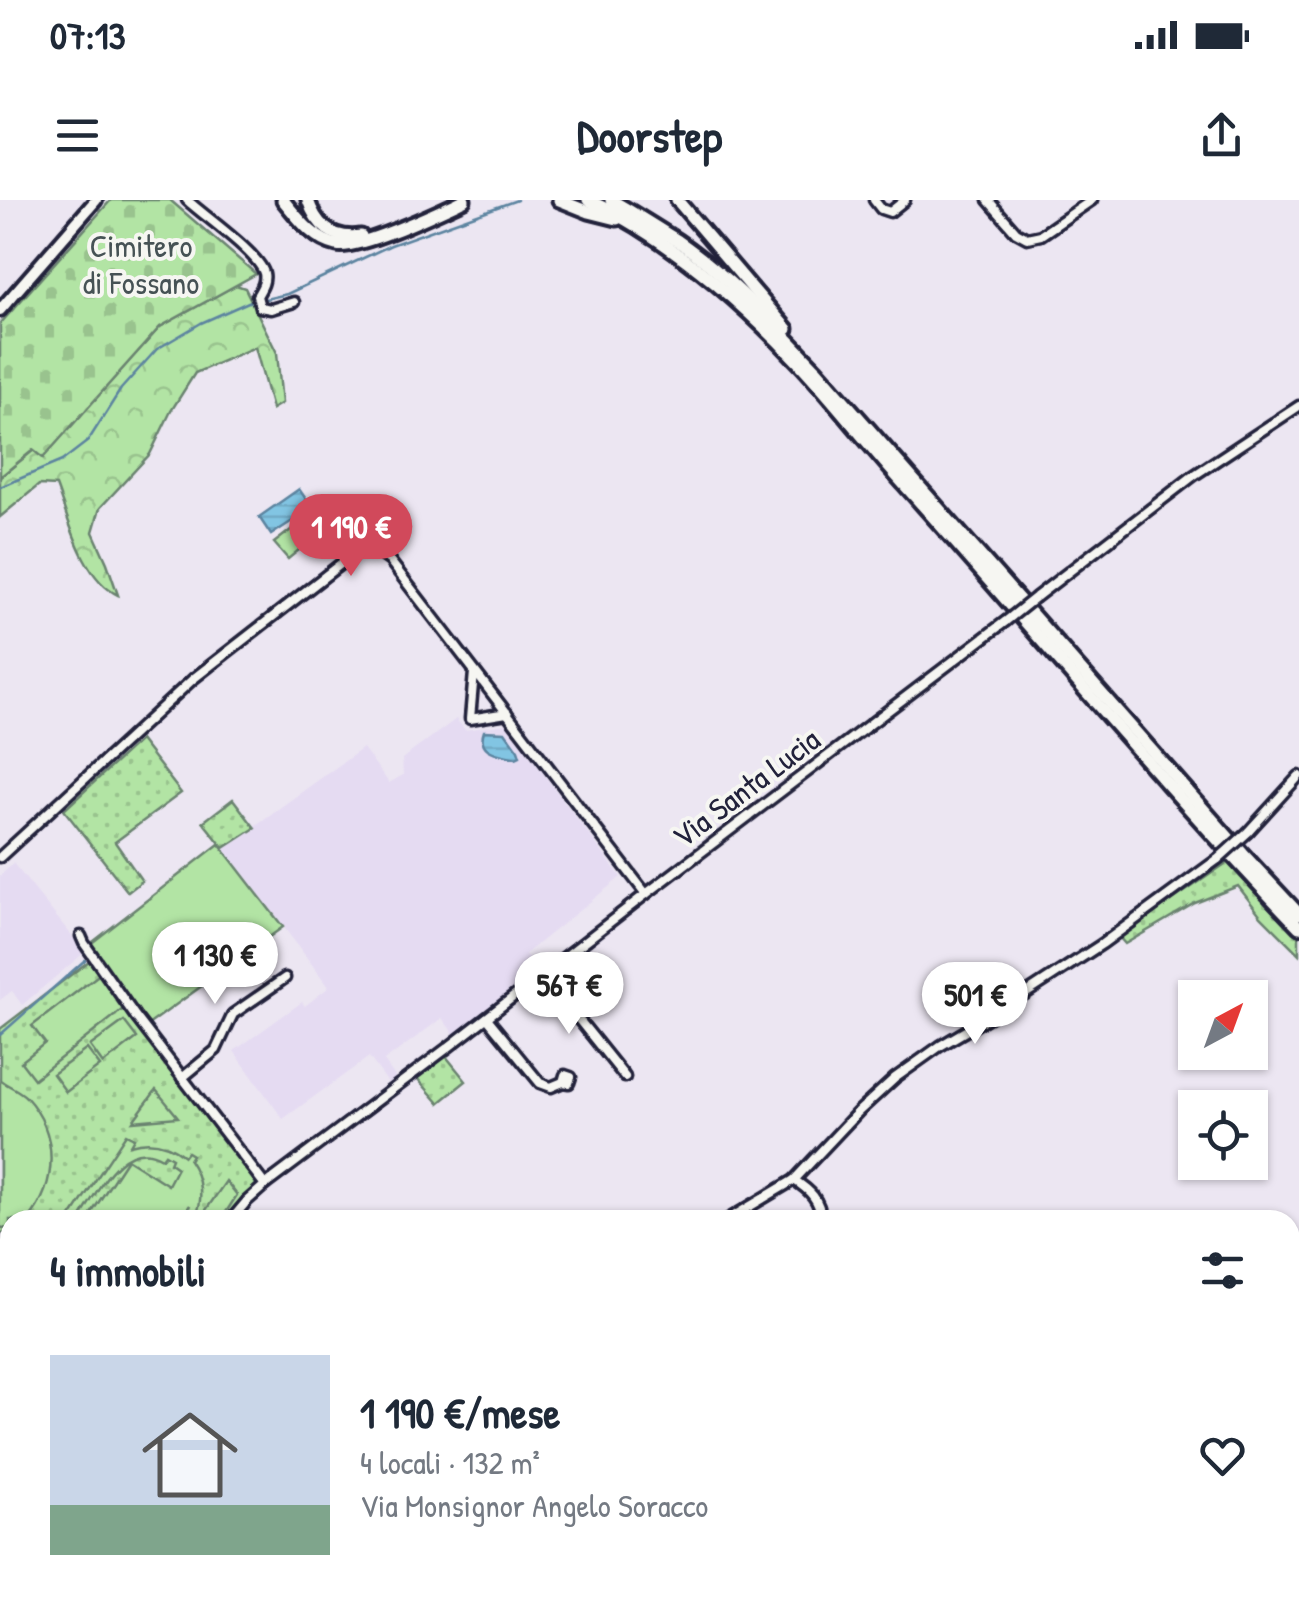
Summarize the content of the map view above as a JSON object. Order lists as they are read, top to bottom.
{
  "streets": {
    "street": ["Via Santa Lucia"]
  },
  "parks": ["Cimitero di Fossano"],
  "north": "top right",
  "page": {
    "status": "07:13",
    "header": "Doorstep",
    "price": [
      "1 190 €",
      "1 130 €",
      "567 €",
      "501 €"
    ],
    "heading": "4 immobili",
    "list": [
      {
        "name": "1 190 €/mese",
        "note": "4 locali · 132 m² · Via Monsignor Angelo Soracco"
      }
    ]
  }
}
